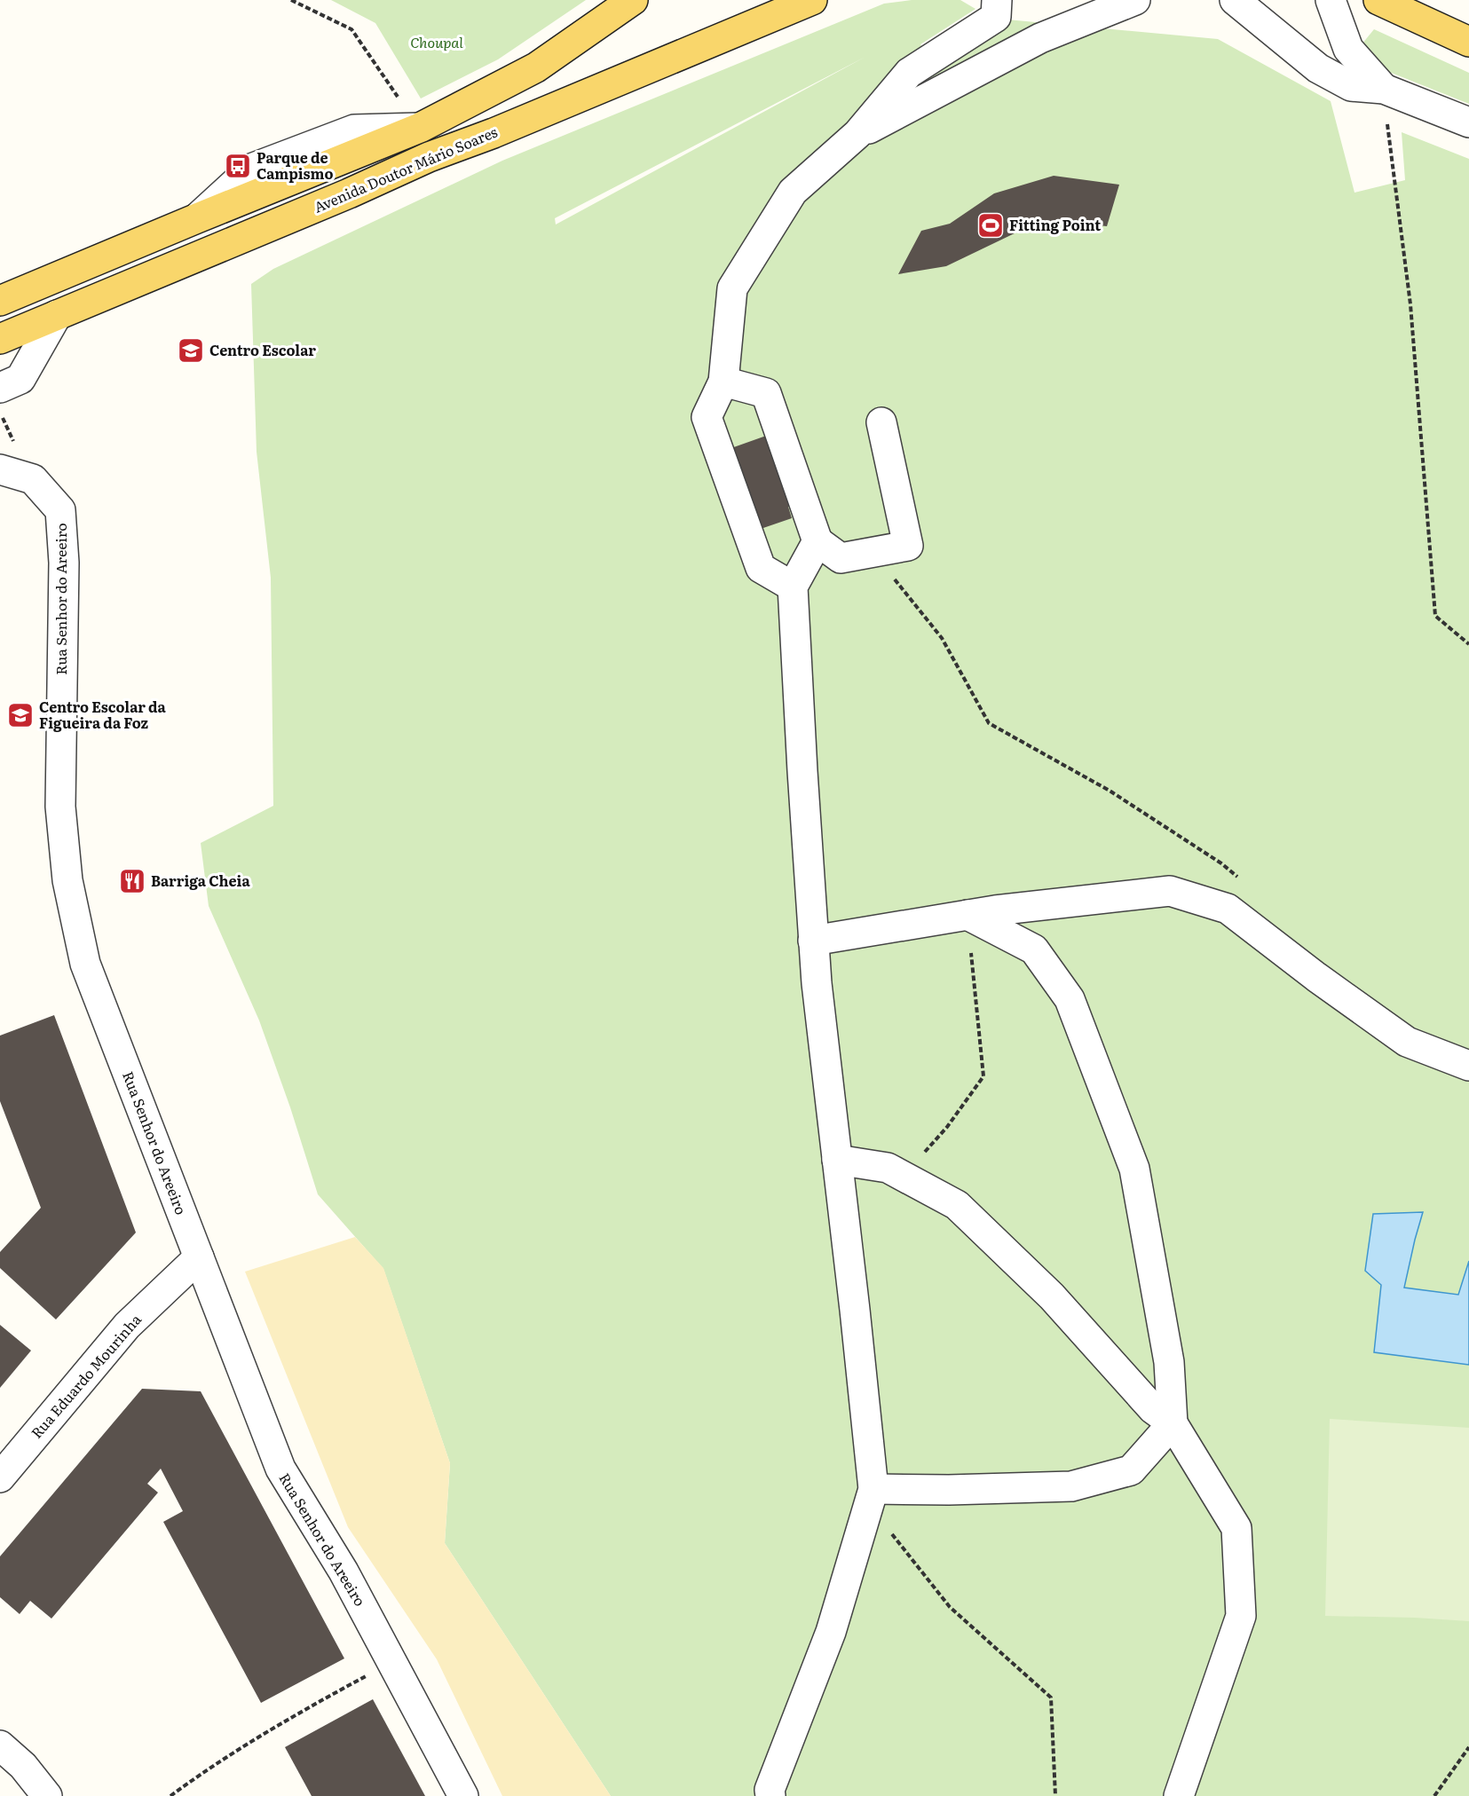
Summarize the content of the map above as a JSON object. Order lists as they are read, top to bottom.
{
  "streets": {
    "main road": ["Avenida Doutor Mário Soares"],
    "street": ["Rua Senhor do Areeiro", "Rua Eduardo Mourinha"]
  },
  "crossings": [
    ["Rua Senhor do Areeiro", "Rua Eduardo Mourinha"]
  ],
  "parks": ["Choupal"],
  "places": {
    "bus stop": ["Parque de Campismo"],
    "sports": ["Fitting Point"],
    "school or university": ["Centro Escolar", "Centro Escolar da Figueira da Foz"],
    "restaurant": ["Barriga Cheia"]
  }
}
